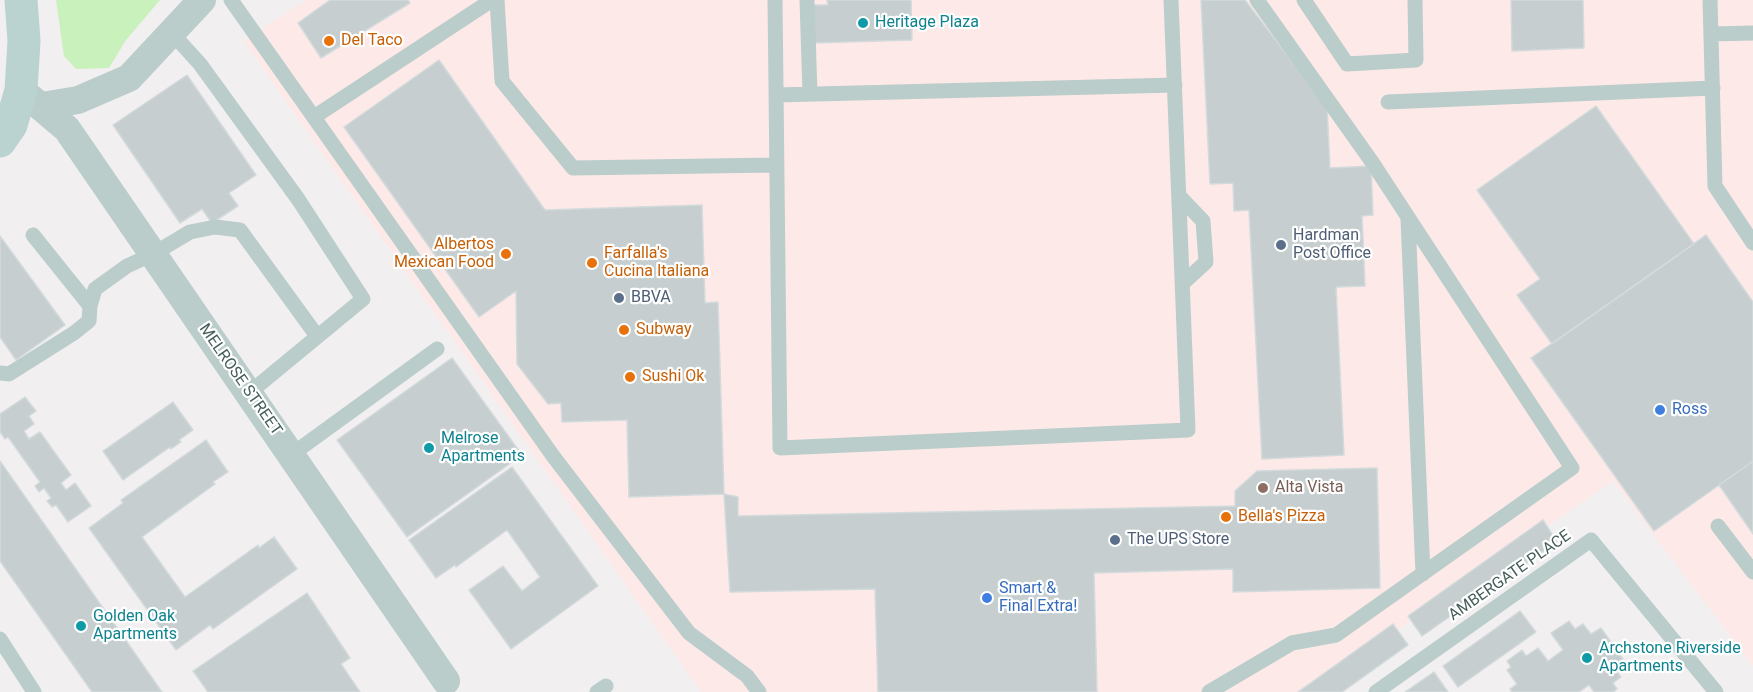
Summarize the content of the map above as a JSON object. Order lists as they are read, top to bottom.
{
  "streets": {
    "street": ["MELROSE STREET"],
    "lane": ["AMBERGATE PLACE"]
  },
  "places": [
    "Heritage Plaza",
    "Del Taco",
    "Hardman Post Office",
    "Albertos Mexican Food",
    "Farfalla's Cucina Italiana",
    "BBVA",
    "Subway",
    "Sushi Ok",
    "Ross",
    "Melrose Apartments",
    "Alta Vista",
    "Bella's Pizza",
    "The UPS Store",
    "Smart & Final Extra!",
    "Golden Oak Apartments",
    "Archstone Riverside Apartments"
  ]
}
